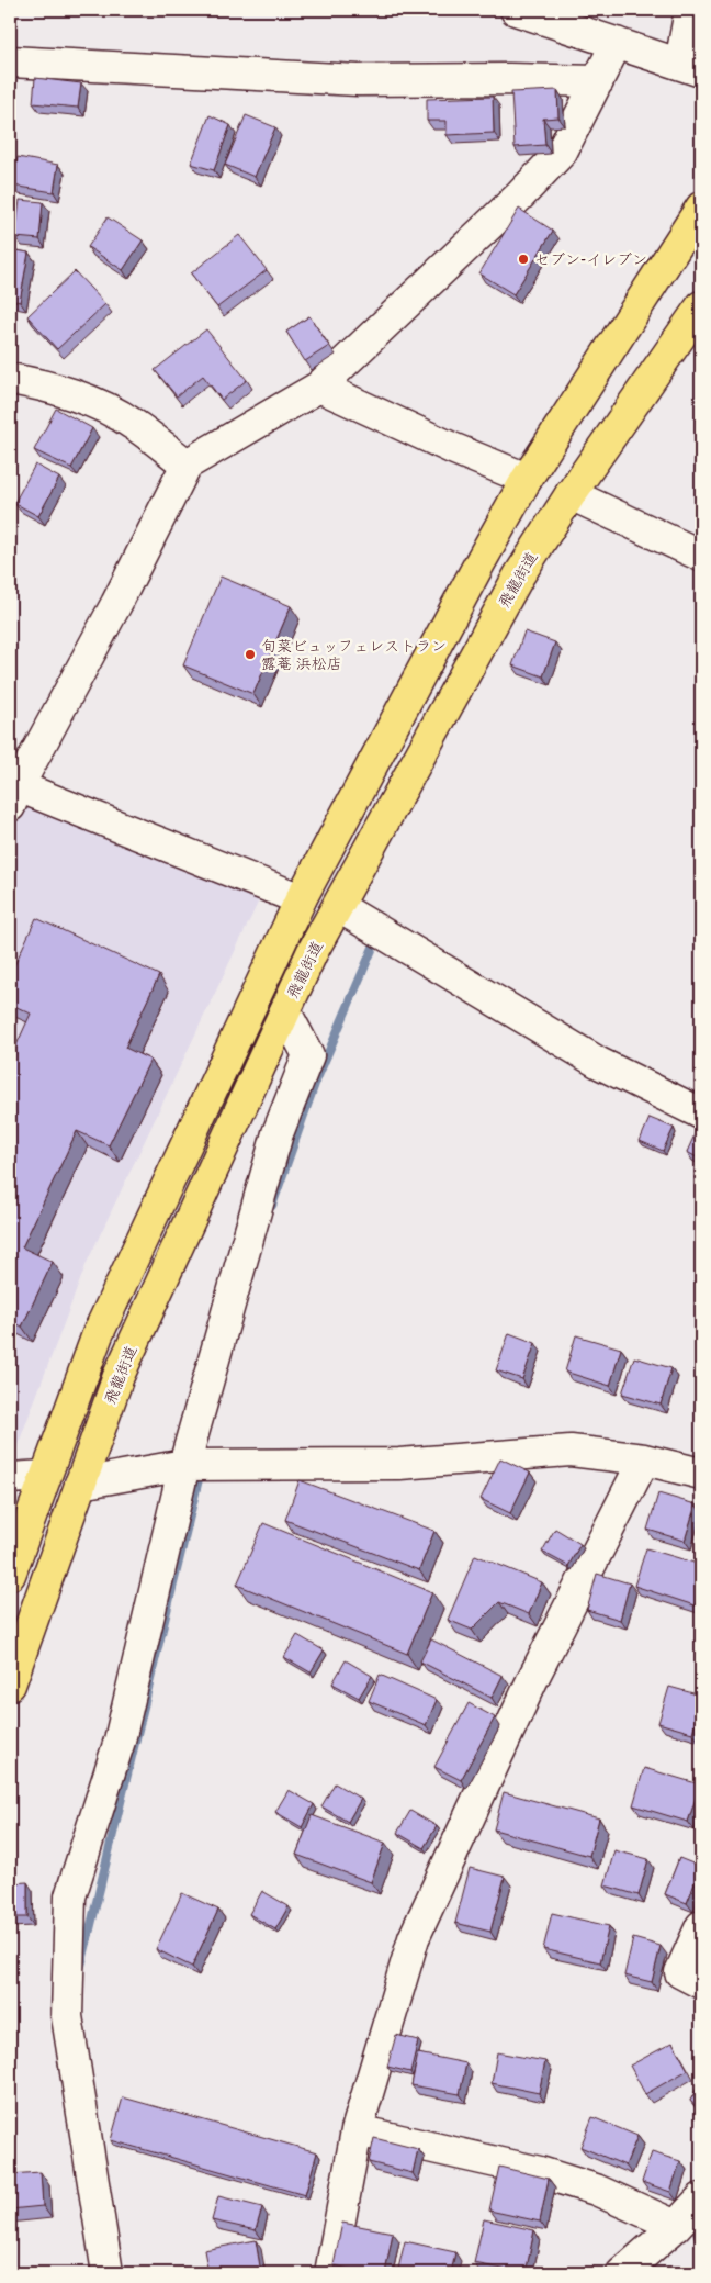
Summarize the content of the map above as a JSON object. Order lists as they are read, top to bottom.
{
  "streets": {
    "highway": ["飛龍街道"]
  },
  "places": ["セブン-イレブン", "旬菜ビュッフェレストラン 露菴 浜松店"]
}
